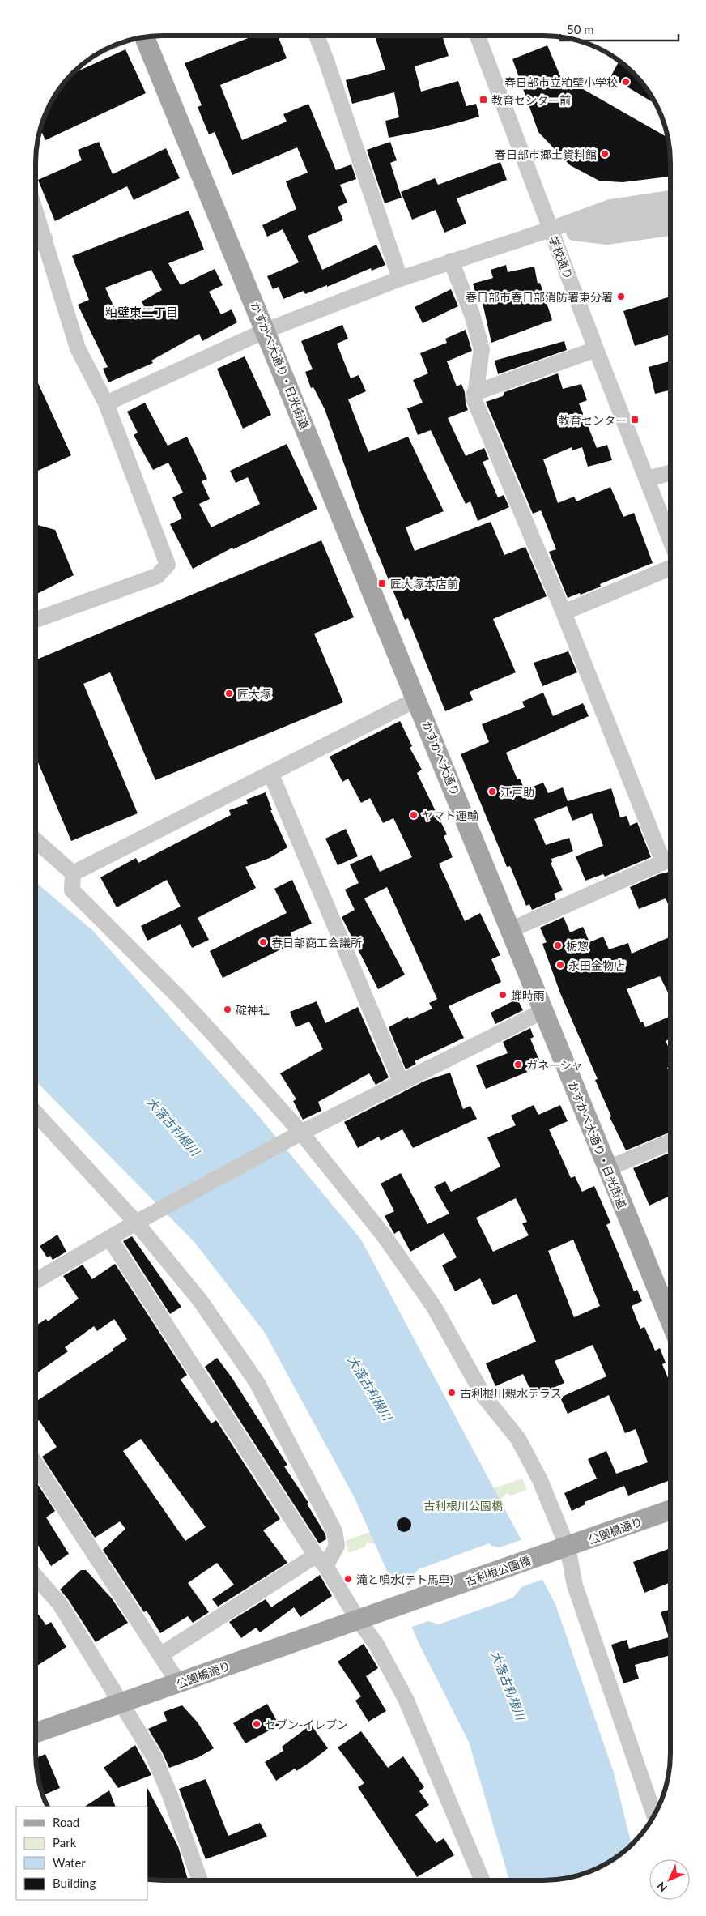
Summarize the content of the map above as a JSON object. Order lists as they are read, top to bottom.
{
  "streets": {
    "main road": [
      "かすかべ大通り・日光街道",
      "かすかべ大通り",
      "公園橋通り",
      "古利根公園橋"
    ],
    "street": ["学校通り"]
  },
  "crossings": [
    ["かすかべ大通り・日光街道", "かすかべ大通り"],
    ["公園橋通り", "古利根公園橋"]
  ],
  "districts": ["粕壁東二丁目"],
  "water": ["大落古利根川"],
  "parks": ["古利根川公園橋"],
  "places": {
    "other": [
      "春日部市立粕壁小学校",
      "春日部市郷土資料館",
      "春日部市春日部消防署東分署",
      "匠大塚",
      "江戸助",
      "ヤマト運輸",
      "春日部商工会議所",
      "栃惣",
      "永田金物店",
      "蝉時雨",
      "碇神社",
      "ガネーシャ",
      "古利根川親水テラス",
      "滝と噴水(テト馬車)",
      "セブン-イレブン"
    ],
    "transit": ["教育センター前", "教育センター", "匠大塚本店前"]
  },
  "legend": [
    "Road",
    "Park",
    "Water",
    "Building"
  ],
  "scale_bar": "50 m",
  "north": "bottom left"
}
